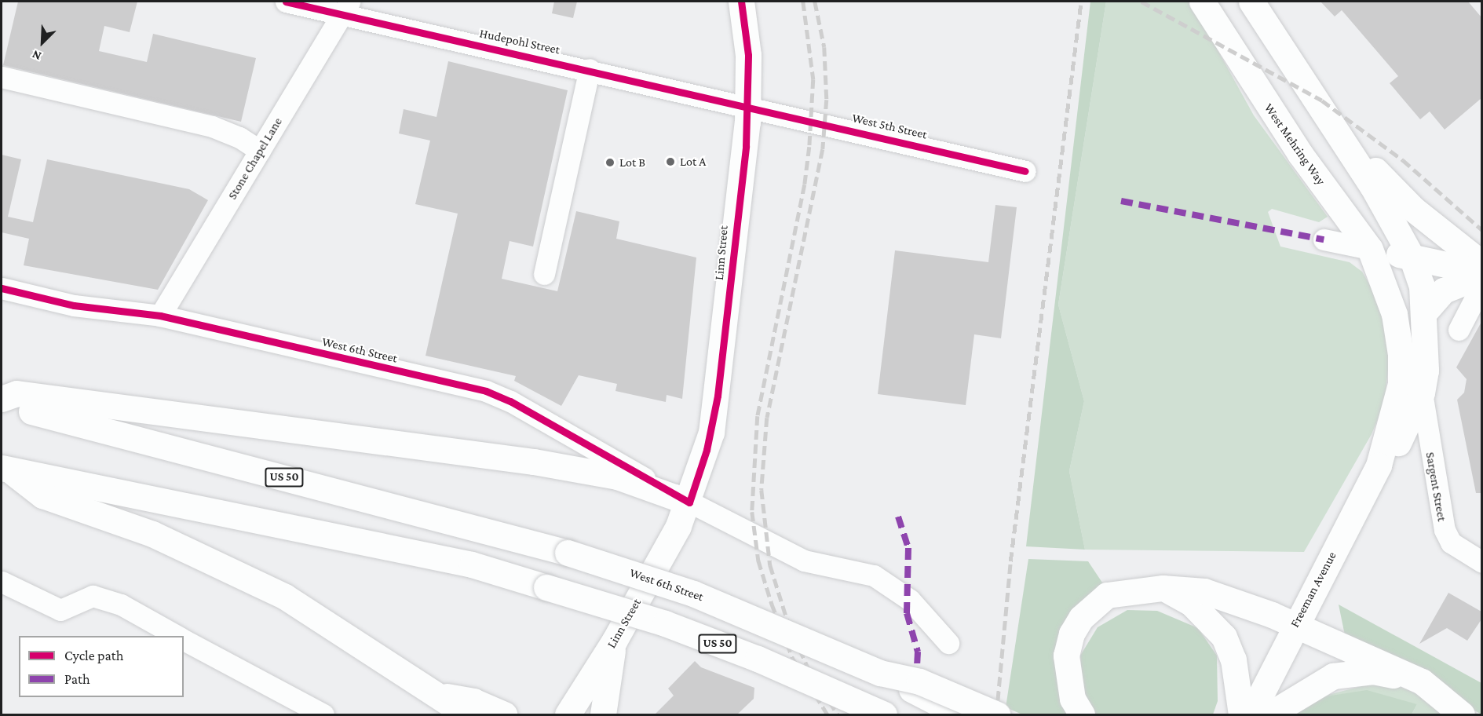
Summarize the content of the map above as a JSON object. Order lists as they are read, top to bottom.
{
  "streets": {
    "main road": [
      "West Mehring Way",
      "Linn Street",
      "West 6th Street",
      "US 50",
      "Freeman Avenue"
    ],
    "street": [
      "Hudepohl Street",
      "West 5th Street",
      "Stone Chapel Lane",
      "Sargent Street"
    ]
  },
  "crossings": [
    ["Hudepohl Street", "West 5th Street"],
    ["Hudepohl Street", "Stone Chapel Lane"],
    ["Hudepohl Street", "Linn Street"],
    ["West 5th Street", "Linn Street"],
    ["West Mehring Way", "Freeman Avenue"],
    ["Stone Chapel Lane", "West 6th Street"],
    ["Linn Street", "West 6th Street"],
    ["Sargent Street", "Freeman Avenue"]
  ],
  "places": ["Lot A", "Lot B"],
  "legend": ["Cycle path", "Path"],
  "north": "bottom left"
}
